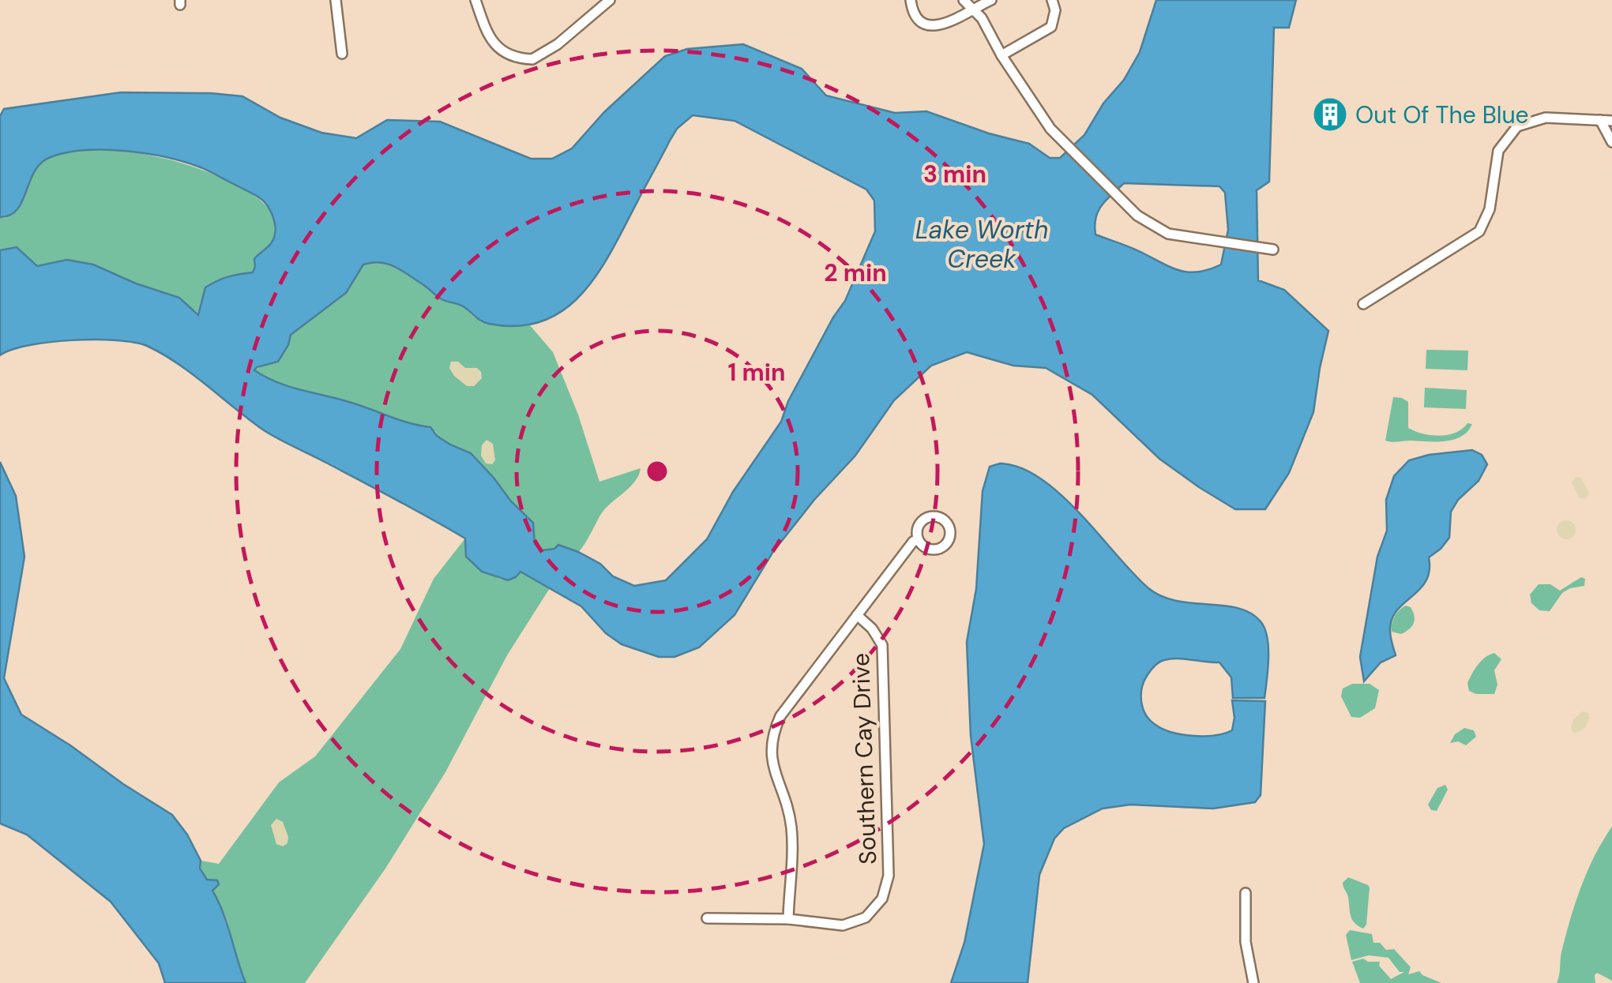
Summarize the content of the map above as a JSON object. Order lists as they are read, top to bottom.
{
  "streets": {
    "street": ["Southern Cay Drive"]
  },
  "water": ["Lake Worth Creek"],
  "places": {
    "building": ["Out Of The Blue"]
  },
  "rings": ["3 min", "2 min", "1 min"]
}
